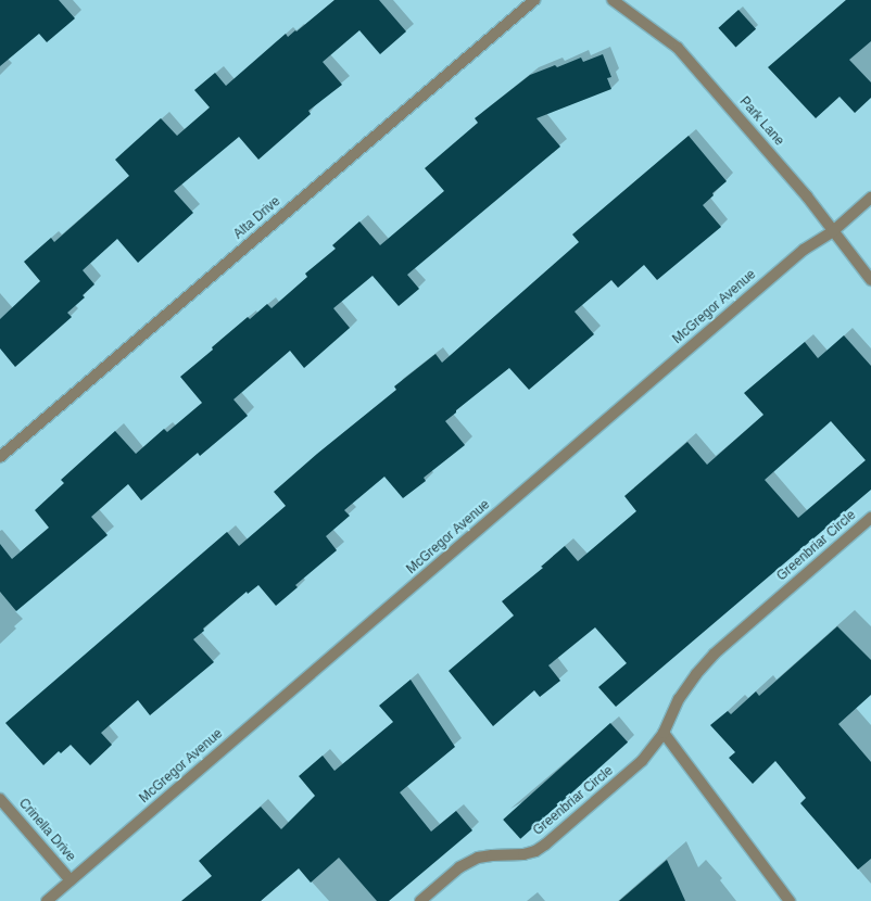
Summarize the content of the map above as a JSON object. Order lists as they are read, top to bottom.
{
  "streets": {
    "street": [
      "Park Lane",
      "Alta Drive",
      "McGregor Avenue",
      "Greenbriar Circle",
      "Crinella Drive"
    ]
  },
  "crossings": [
    ["Park Lane", "McGregor Avenue"],
    ["McGregor Avenue", "Crinella Drive"]
  ]
}
